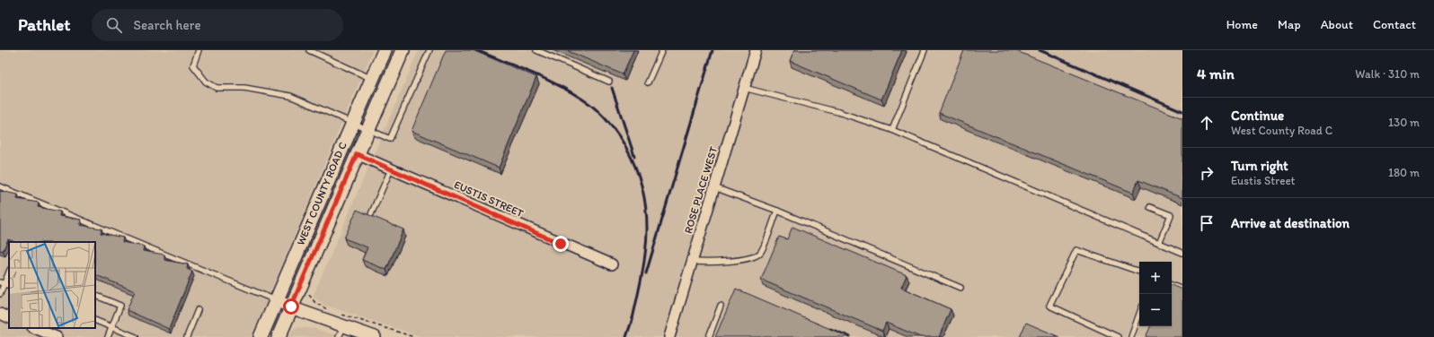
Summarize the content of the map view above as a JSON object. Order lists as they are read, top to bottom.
{
  "streets": {
    "main road": ["WEST COUNTY ROAD C"],
    "street": ["ROSE PLACE WEST", "EUSTIS STREET"]
  },
  "crossings": [
    ["WEST COUNTY ROAD C", "EUSTIS STREET"]
  ],
  "page": {
    "header": "Pathlet",
    "search": "Search here",
    "nav": [
      "Home",
      "Map",
      "About",
      "Contact"
    ],
    "heading": ["4 min", "Walk · 310 m"],
    "list": [
      ["Continue", "West County Road C", "130 m"],
      ["Turn right", "Eustis Street", "180 m"],
      "Arrive at destination"
    ],
    "map_buttons": ["+", "−"]
  }
}
